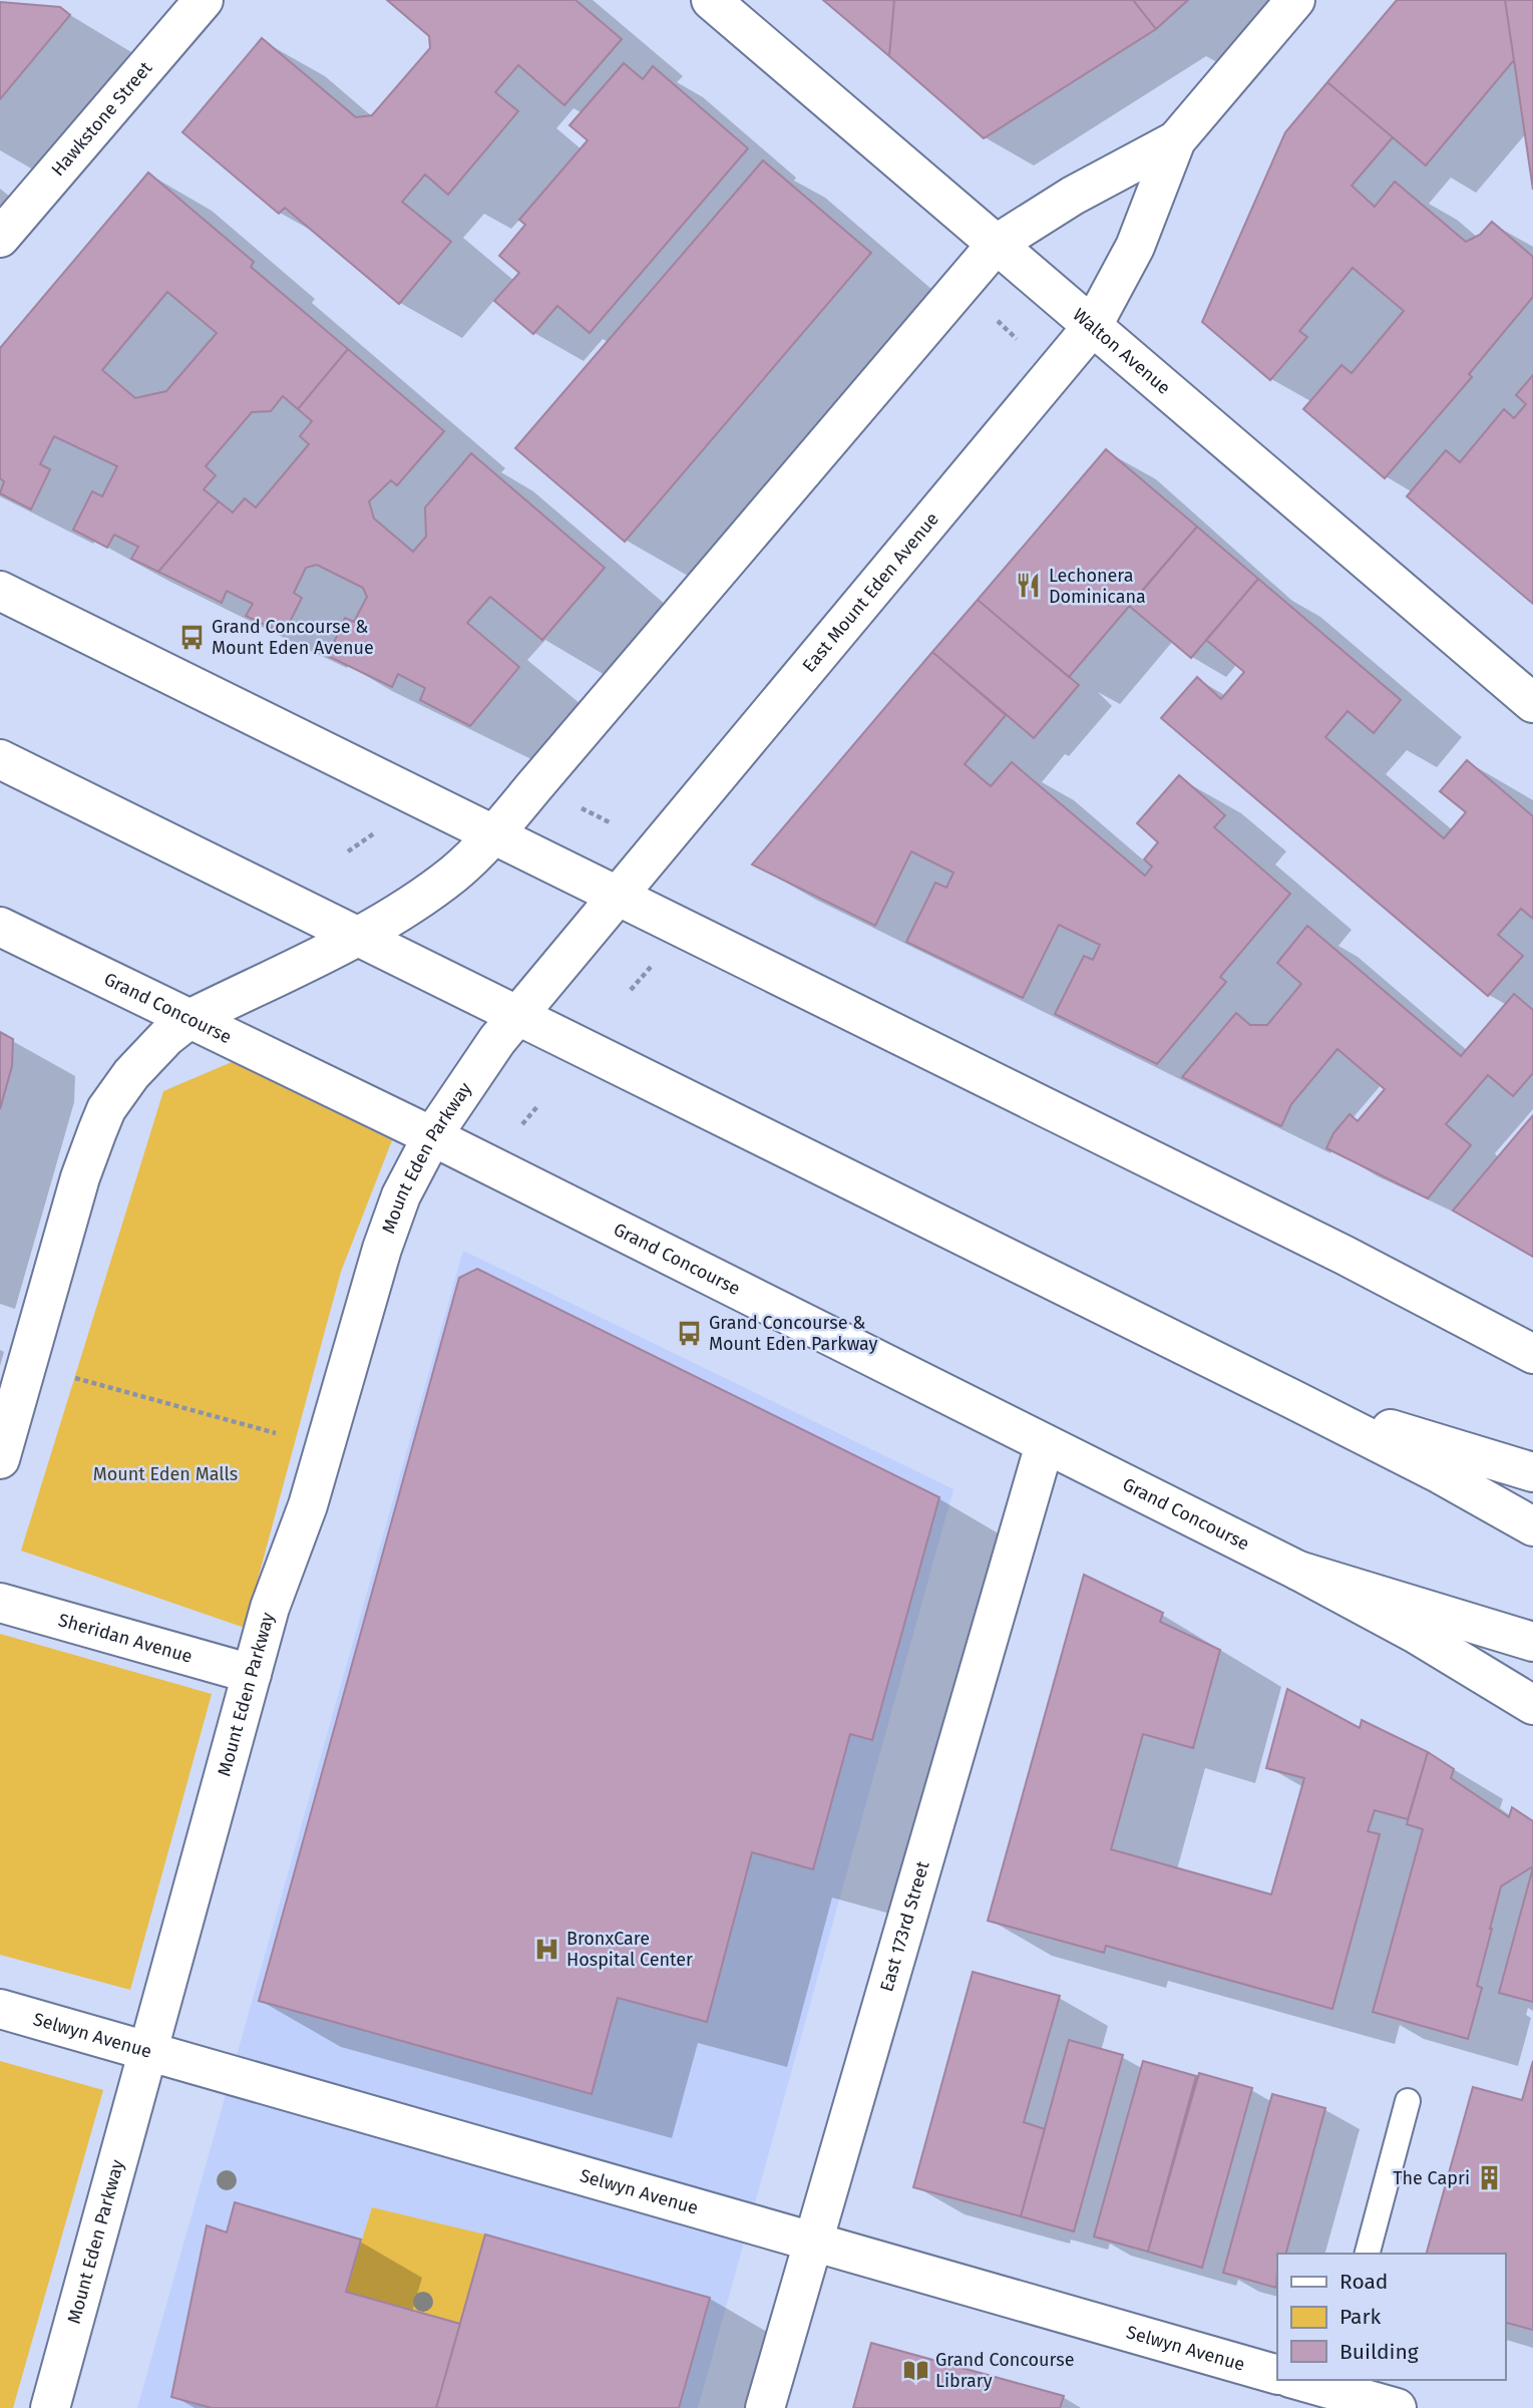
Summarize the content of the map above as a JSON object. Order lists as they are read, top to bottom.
{
  "streets": {
    "street": [
      "Hawkstone Street",
      "Walton Avenue",
      "East Mount Eden Avenue",
      "Grand Concourse",
      "Mount Eden Parkway",
      "Sheridan Avenue",
      "East 173rd Street",
      "Selwyn Avenue"
    ]
  },
  "crossings": [
    ["Walton Avenue", "East Mount Eden Avenue"],
    ["East Mount Eden Avenue", "Mount Eden Parkway"],
    ["Grand Concourse", "Mount Eden Parkway"],
    ["Grand Concourse", "East 173rd Street"],
    ["Mount Eden Parkway", "Sheridan Avenue"],
    ["Mount Eden Parkway", "Selwyn Avenue"],
    ["East 173rd Street", "Selwyn Avenue"]
  ],
  "parks": ["Mount Eden Malls"],
  "places": {
    "restaurant": ["Lechonera Dominicana"],
    "bus stop": ["Grand Concourse & Mount Eden Avenue", "Grand Concourse & Mount Eden Parkway"],
    "hospital": ["BronxCare Hospital Center"],
    "building": ["The Capri"],
    "library": ["Grand Concourse Library"]
  },
  "legend": ["Road", "Park", "Building"]
}
